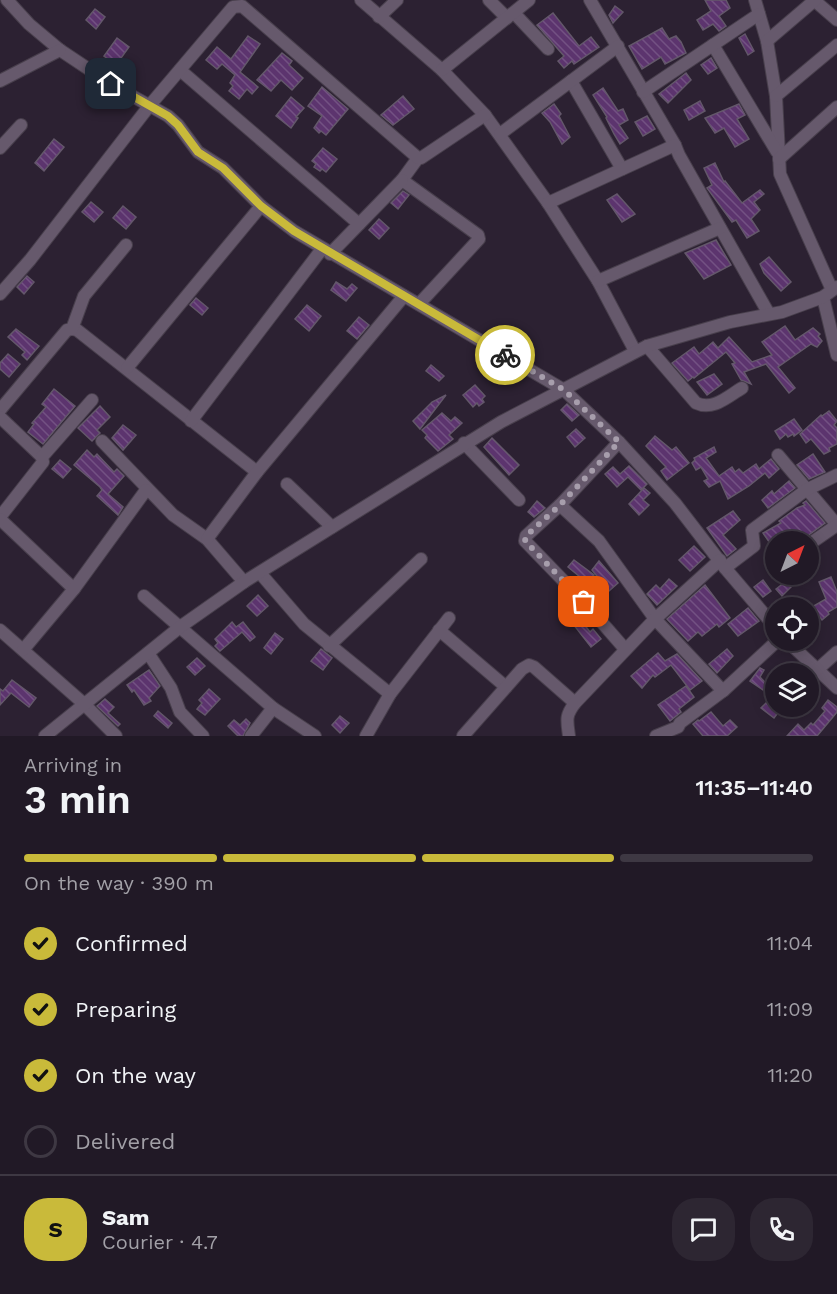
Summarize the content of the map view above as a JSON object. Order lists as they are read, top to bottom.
{
  "north": "top right",
  "page": {
    "heading": ["3 min", "Arriving in", "11:35–11:40"],
    "panel": ["Sam", "Courier · 4.7"],
    "bar": "On the way · 390 m",
    "list": [
      ["Confirmed", "11:04"],
      ["Preparing", "11:09"],
      ["On the way", "11:20"],
      "Delivered"
    ],
    "round": "S"
  }
}
